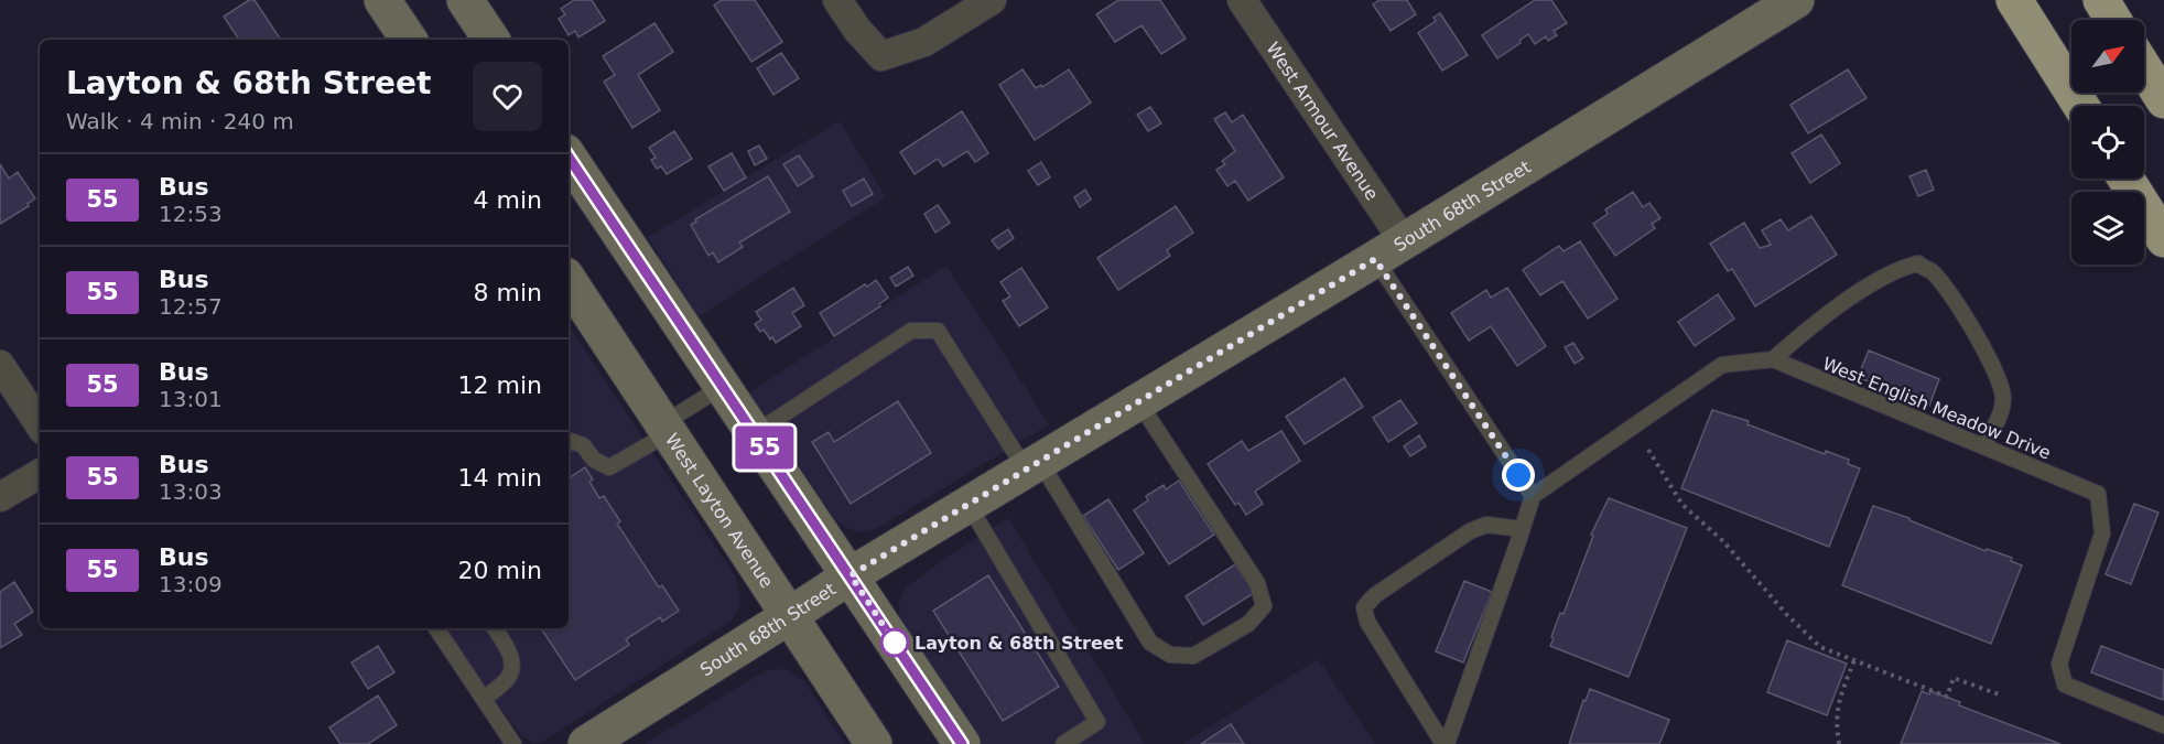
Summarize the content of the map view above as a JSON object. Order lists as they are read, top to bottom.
{
  "streets": {
    "street": ["West Armour Avenue", "South 68th Street", "West Layton Avenue"],
    "lane": ["West English Meadow Drive"]
  },
  "crossings": [
    ["West Armour Avenue", "South 68th Street"],
    ["South 68th Street", "West Layton Avenue"]
  ],
  "places": ["Layton & 68th Street"],
  "lines": ["bus line 55"],
  "north": "top right",
  "page": {
    "on_map": "55",
    "heading": ["Layton & 68th Street", "Walk · 4 min · 240 m"],
    "list": [
      {
        "mark": "55",
        "name": "Bus",
        "note": "12:53",
        "value": "4 min"
      },
      {
        "mark": "55",
        "name": "Bus",
        "note": "12:57",
        "value": "8 min"
      },
      {
        "mark": "55",
        "name": "Bus",
        "note": "13:01",
        "value": "12 min"
      },
      {
        "mark": "55",
        "name": "Bus",
        "note": "13:03",
        "value": "14 min"
      },
      {
        "mark": "55",
        "name": "Bus",
        "note": "13:09",
        "value": "20 min"
      }
    ]
  }
}
